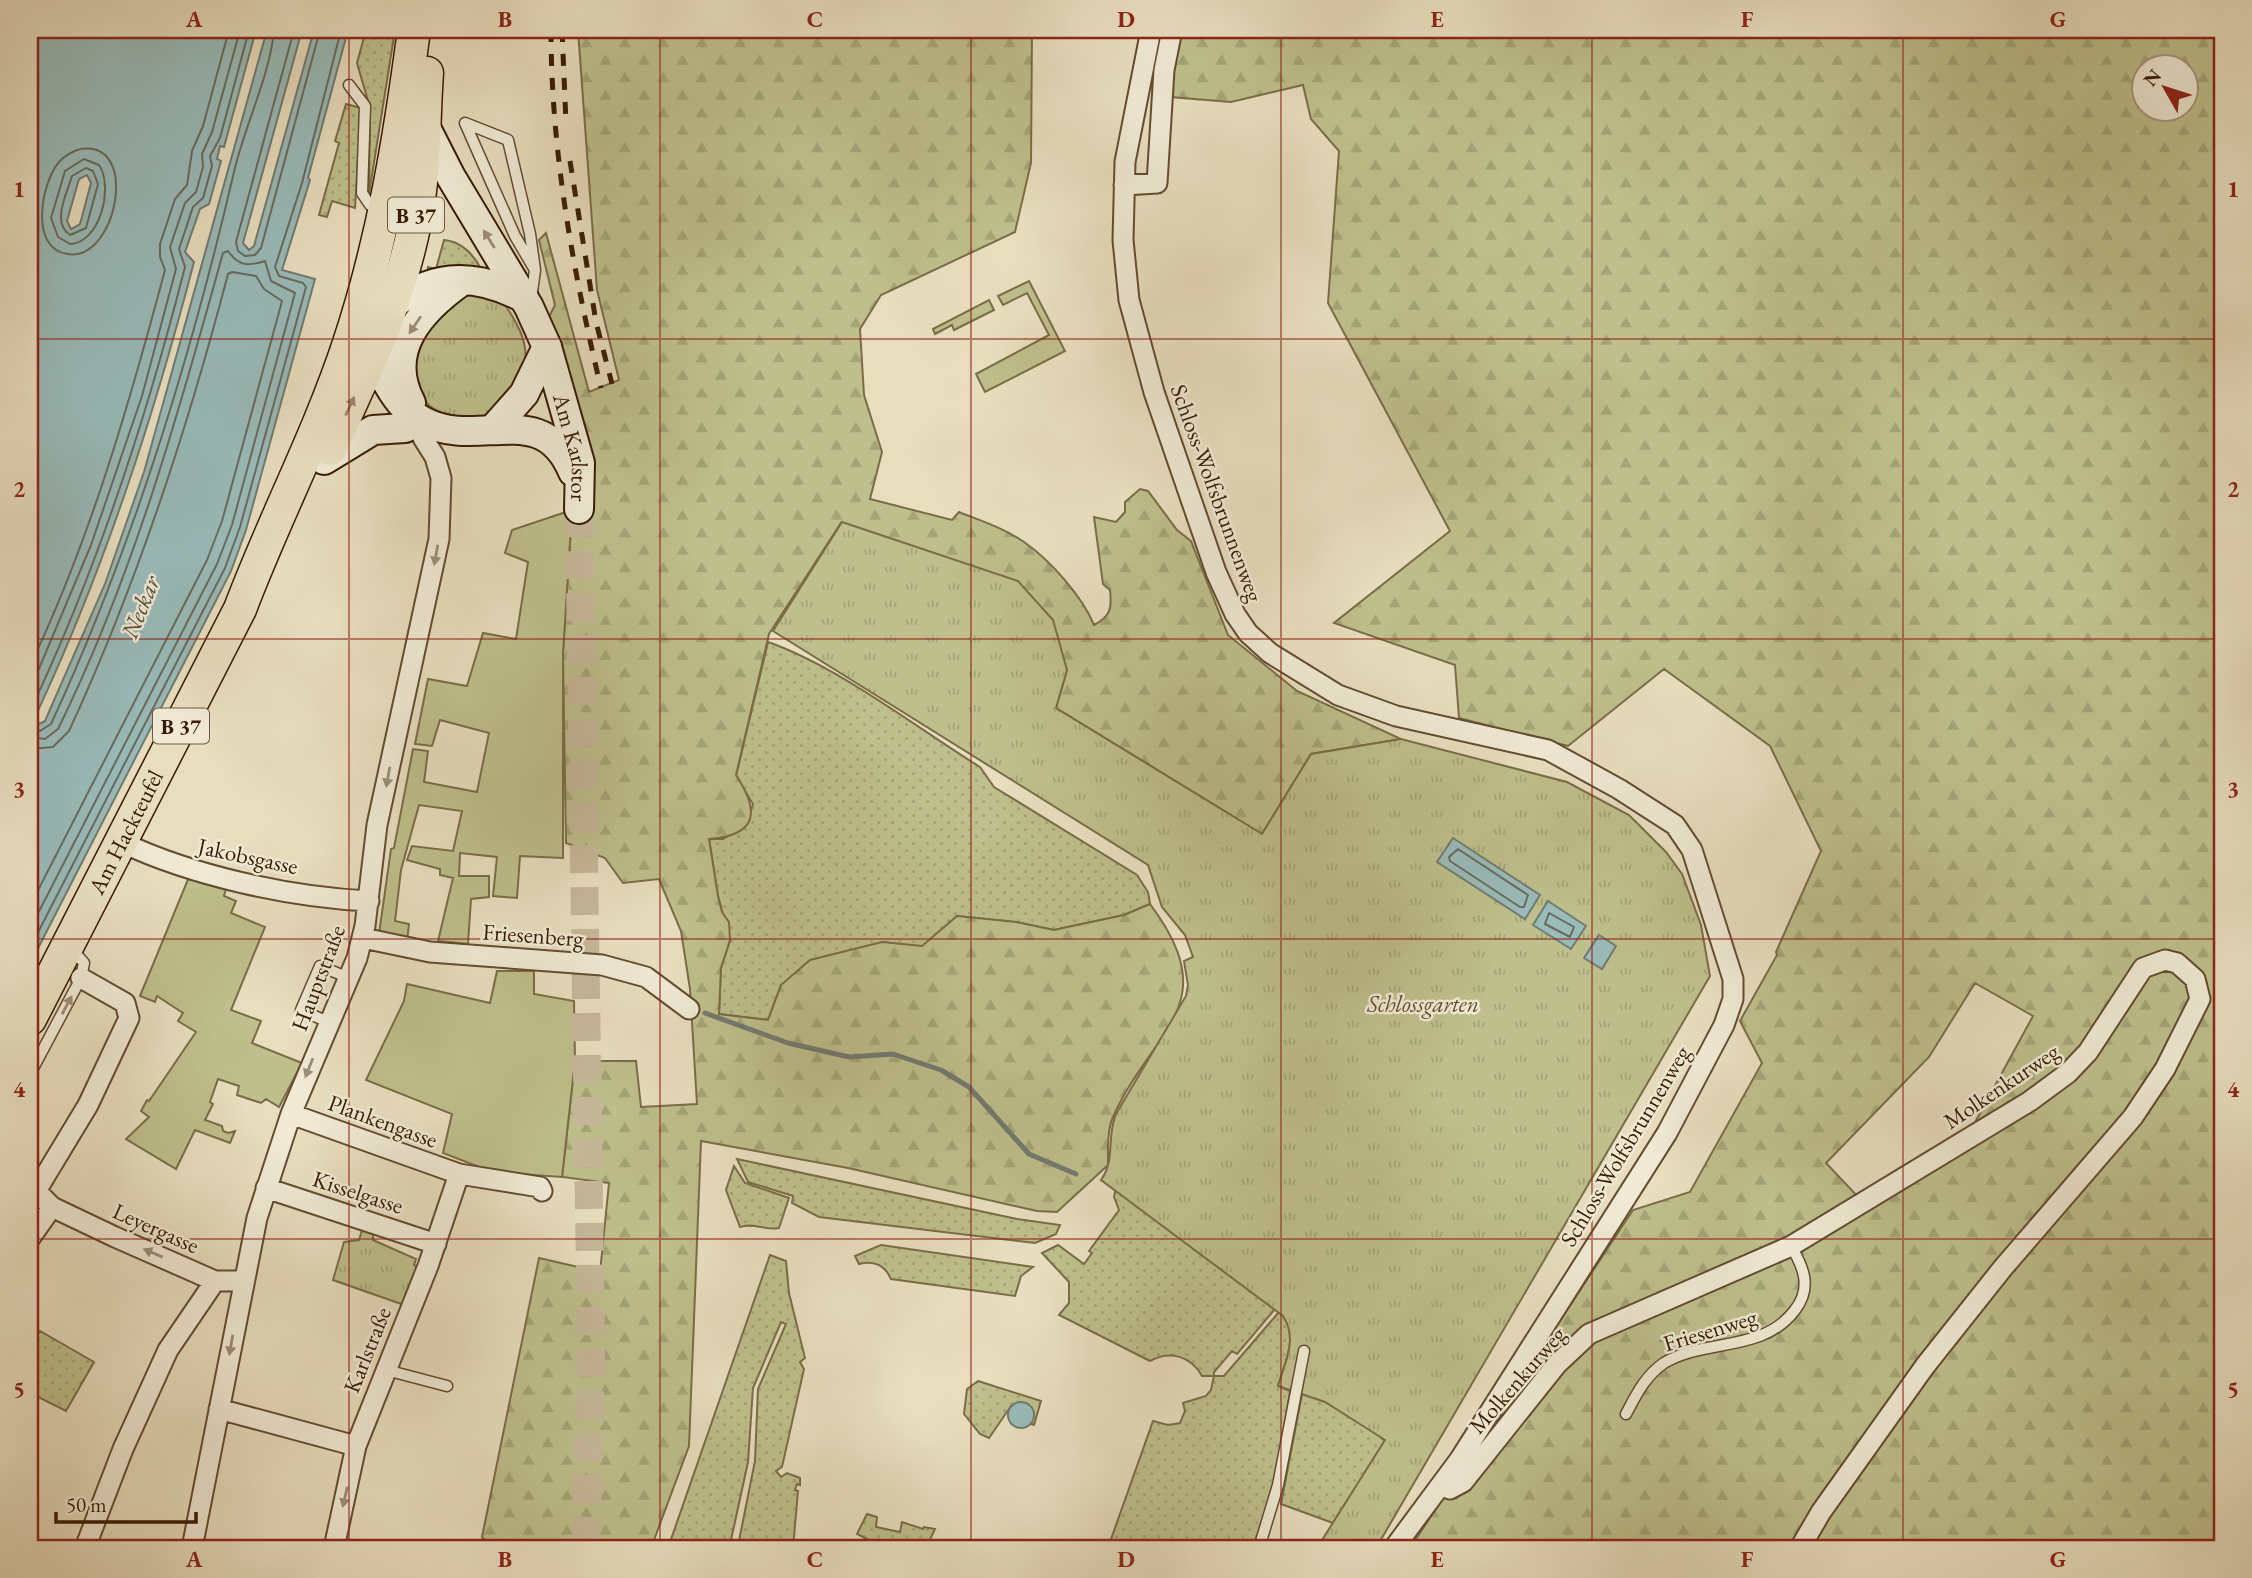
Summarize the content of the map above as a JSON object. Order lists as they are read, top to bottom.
{
  "streets": {
    "main road": ["B 37", "Am Karlstor", "Am Hackteufel"],
    "street": [
      "Schloss-Wolfsbrunnenweg",
      "Jakobsgasse",
      "Friesenberg",
      "Hauptstraße",
      "Molkenkurweg",
      "Plankengasse",
      "Kisselgasse",
      "Leyergasse",
      "Karlstraße"
    ],
    "lane": ["Friesenweg"]
  },
  "crossings": [
    ["B 37", "Am Karlstor"],
    ["B 37", "Am Hackteufel"],
    ["Am Karlstor", "Hauptstraße"],
    ["Schloss-Wolfsbrunnenweg", "Molkenkurweg"],
    ["Am Hackteufel", "Jakobsgasse"],
    ["Jakobsgasse", "Hauptstraße"],
    ["Friesenberg", "Hauptstraße"],
    ["Hauptstraße", "Plankengasse"],
    ["Hauptstraße", "Kisselgasse"],
    ["Hauptstraße", "Leyergasse"],
    ["Molkenkurweg", "Friesenweg"],
    ["Plankengasse", "Karlstraße"],
    ["Kisselgasse", "Karlstraße"]
  ],
  "one_way": ["Hauptstraße", "Leyergasse"],
  "water": ["Neckar"],
  "parks": ["Schlossgarten"],
  "scale_bar": "50 m",
  "north": "top left",
  "grid": {
    "columns": [
      "A",
      "B",
      "C",
      "D",
      "E",
      "F",
      "G"
    ],
    "rows": [
      "1",
      "2",
      "3",
      "4",
      "5"
    ]
  }
}
